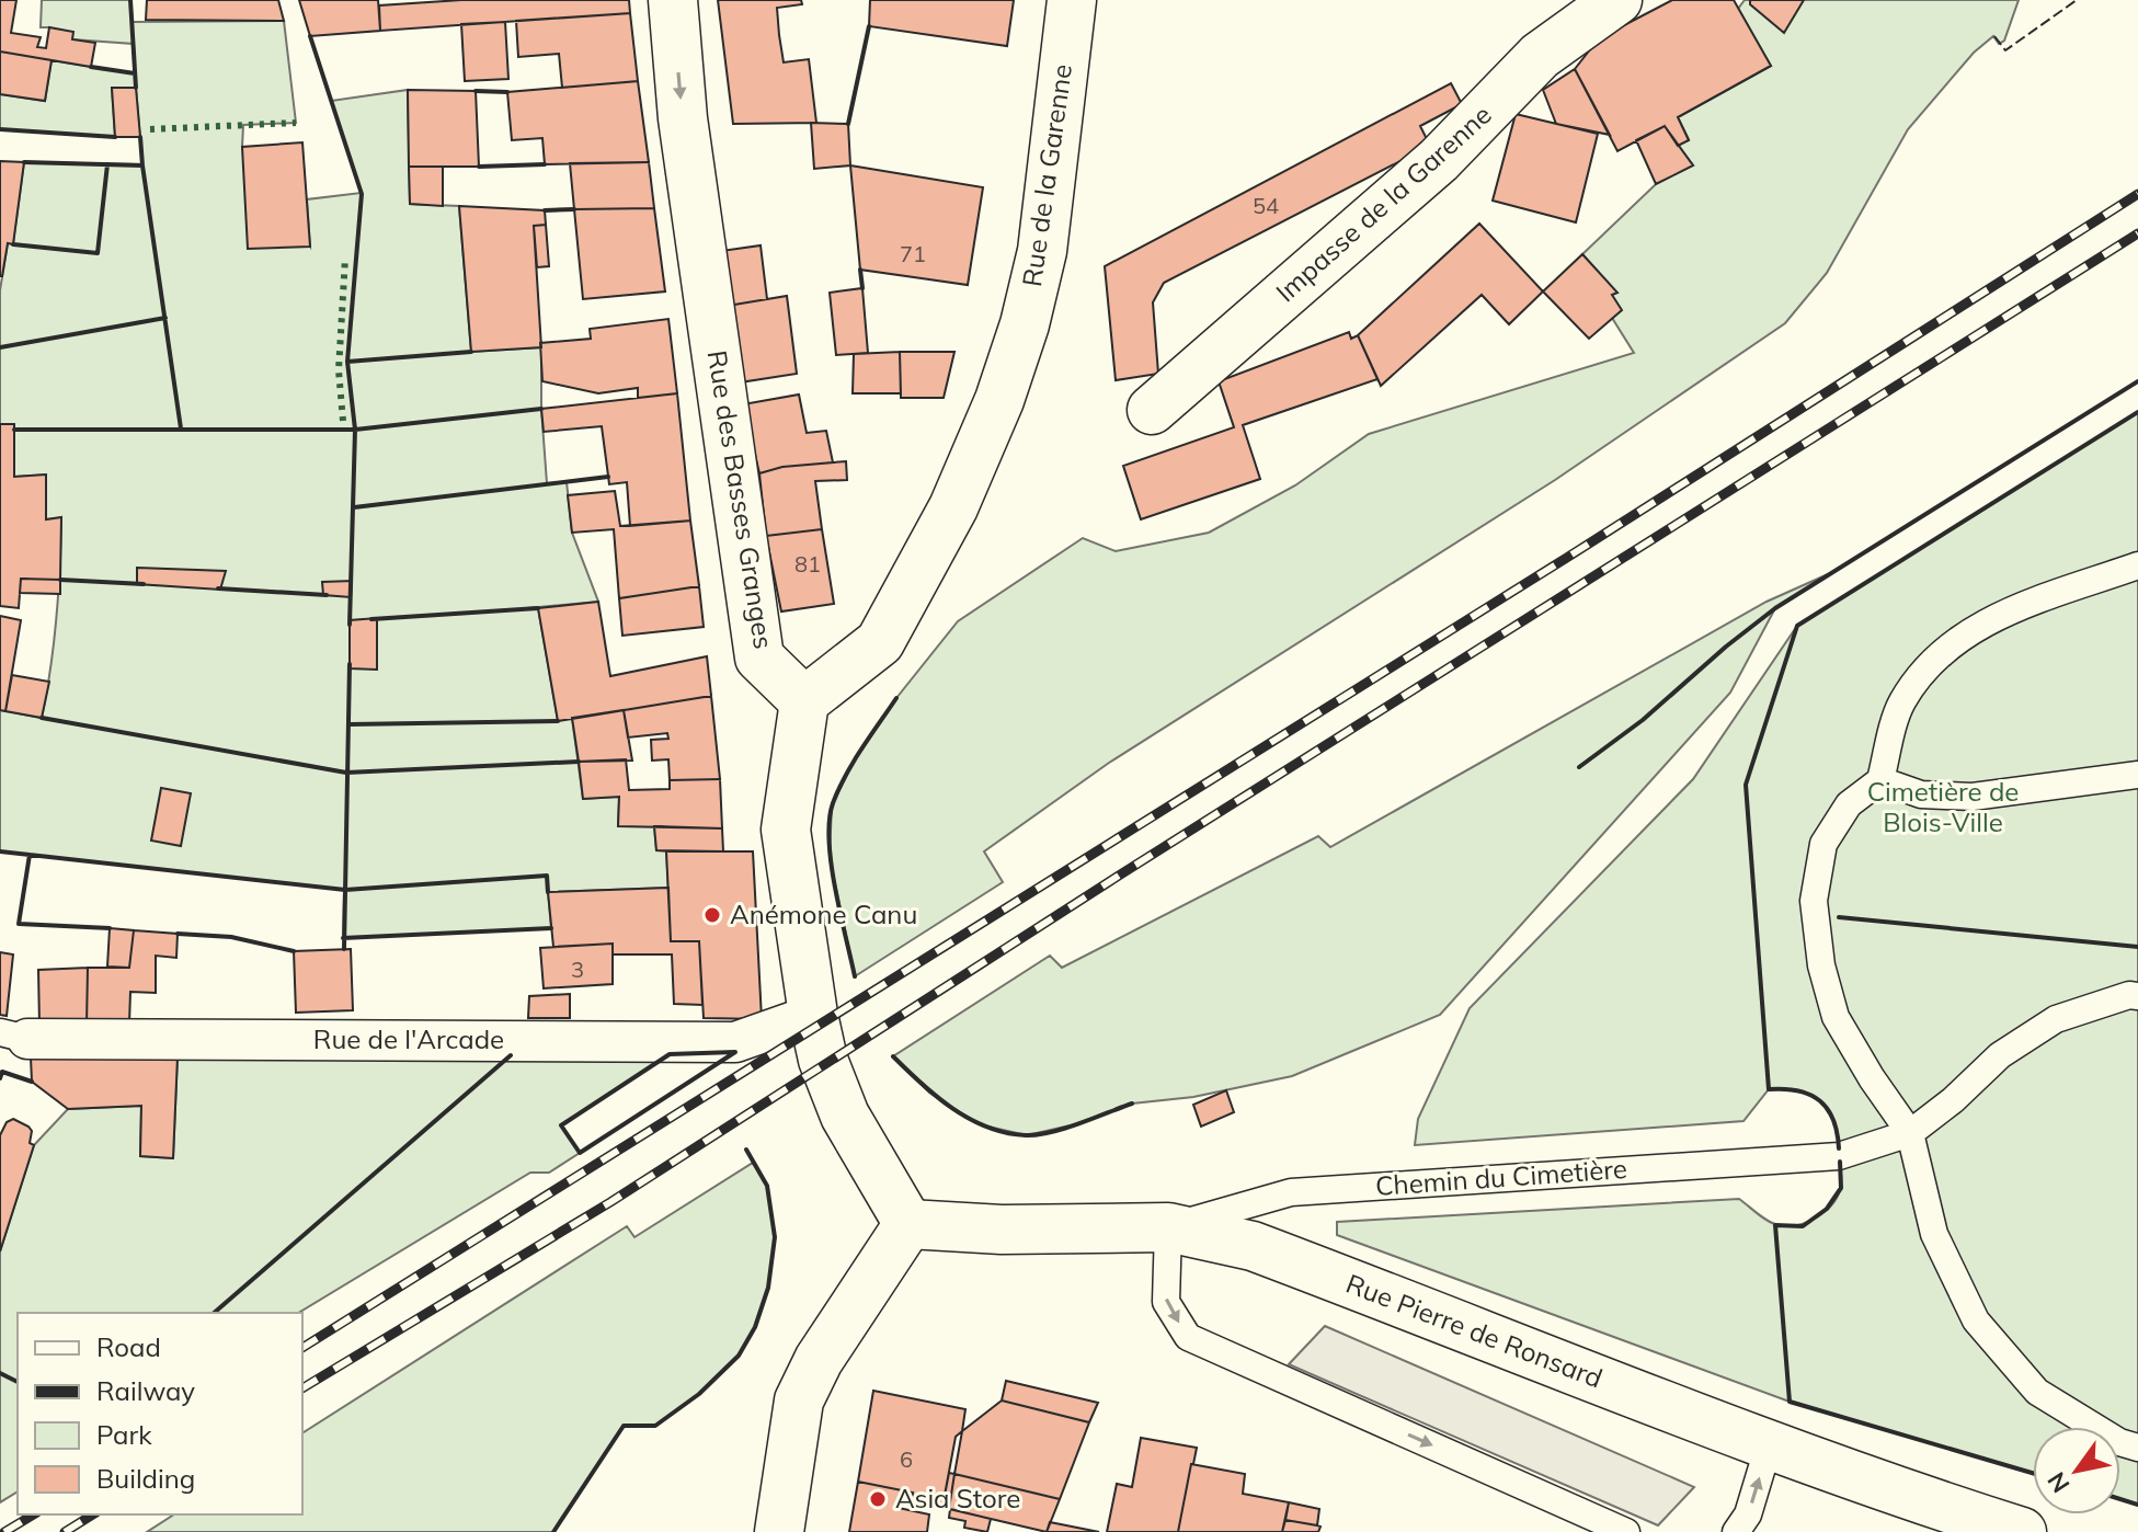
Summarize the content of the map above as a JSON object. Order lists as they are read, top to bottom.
{
  "streets": {
    "street": [
      "Rue de la Garenne",
      "Impasse de la Garenne",
      "Rue des Basses Granges",
      "Rue de l'Arcade",
      "Rue Pierre de Ronsard"
    ],
    "lane": ["Chemin du Cimetière"]
  },
  "crossings": [
    ["Rue de la Garenne", "Rue des Basses Granges"],
    ["Chemin du Cimetière", "Rue Pierre de Ronsard"]
  ],
  "one_way": ["Rue des Basses Granges"],
  "parks": ["Cimetière de Blois-Ville"],
  "places": ["Anémone Canu", "Asia Store"],
  "house_numbers": [
    "54",
    "71",
    "81",
    "3",
    "6"
  ],
  "legend": [
    "Road",
    "Railway",
    "Park",
    "Building"
  ],
  "north": "bottom left"
}
